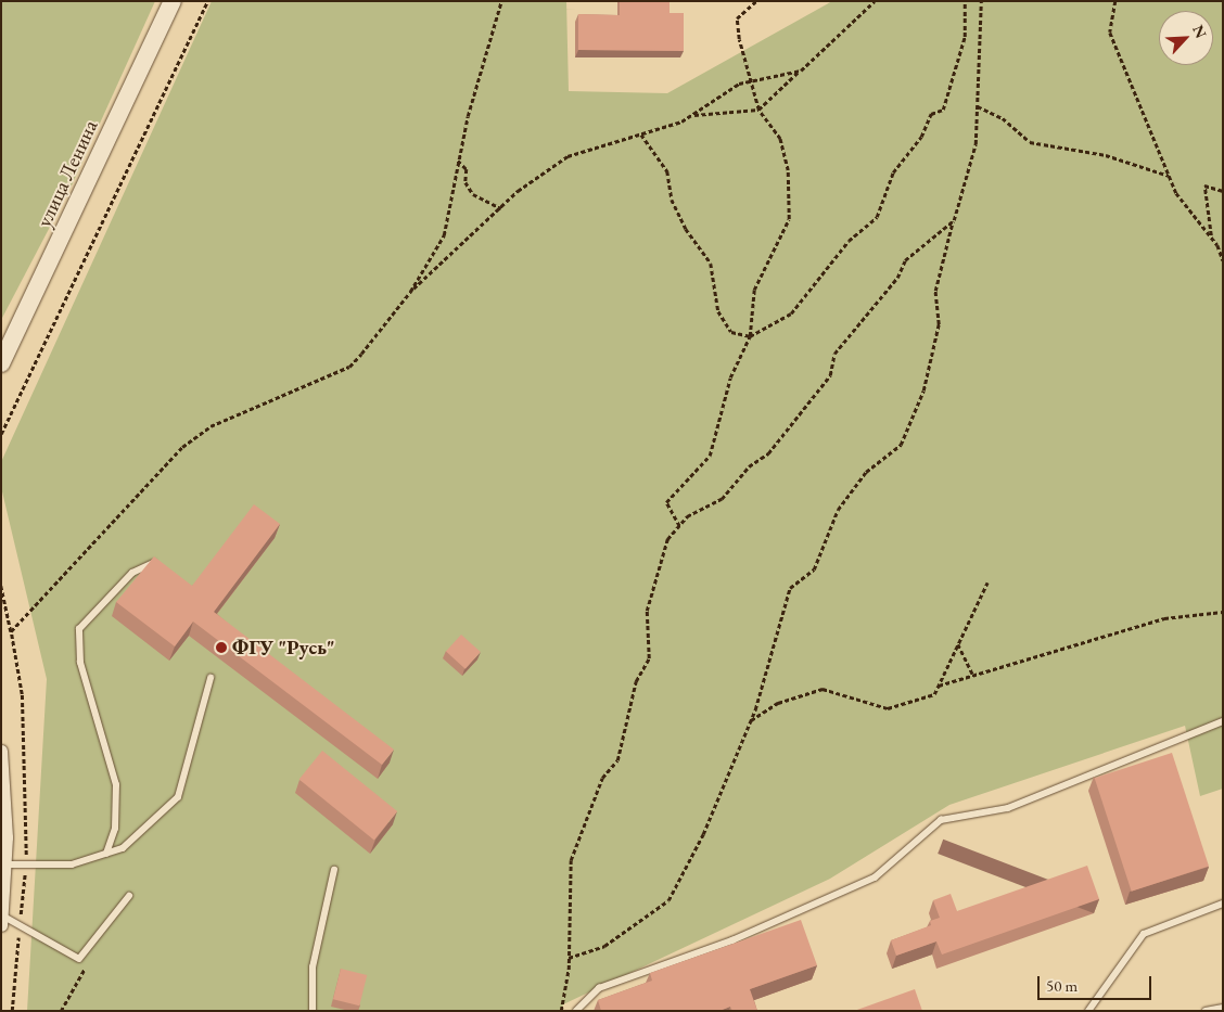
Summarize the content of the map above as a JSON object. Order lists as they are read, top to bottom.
{
  "streets": {
    "main road": ["улица Ленина"]
  },
  "places": ["ФГУ \"Русь\""],
  "scale_bar": "50 m",
  "north": "top right"
}
